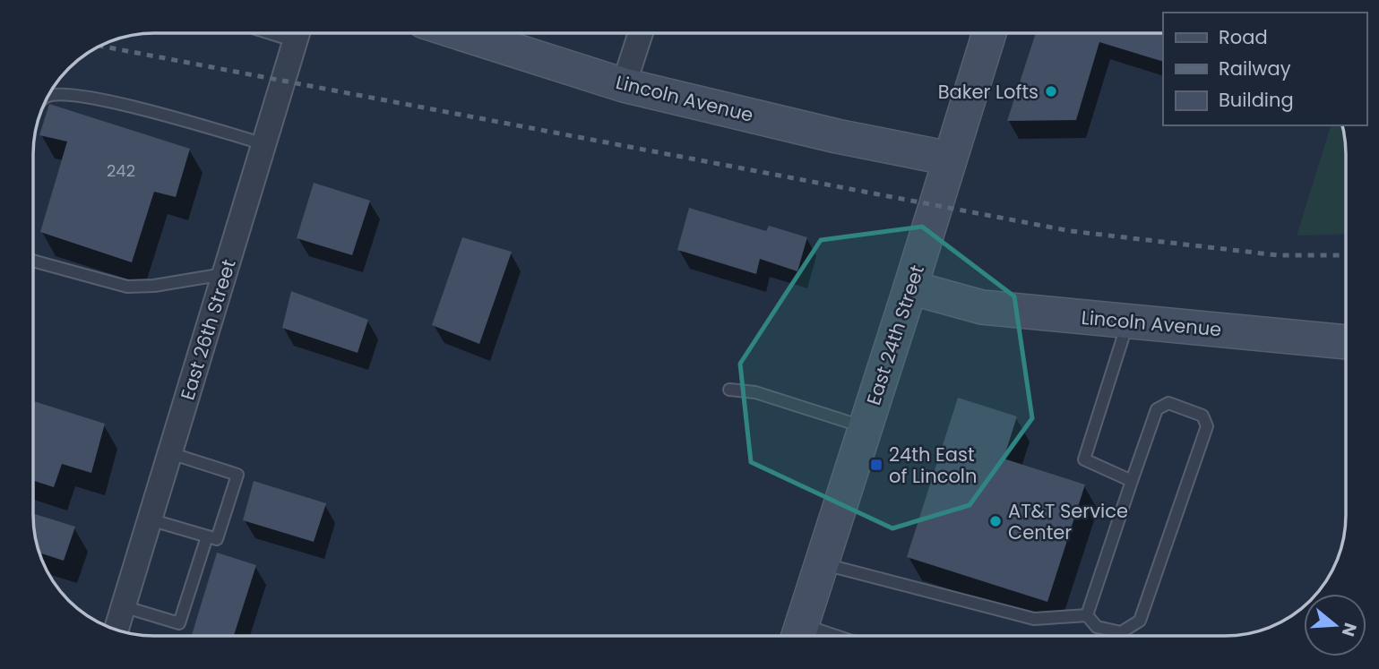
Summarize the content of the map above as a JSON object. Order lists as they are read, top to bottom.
{
  "streets": {
    "street": ["Lincoln Avenue", "East 26th Street", "East 24th Street"]
  },
  "crossings": [
    ["Lincoln Avenue", "East 24th Street"]
  ],
  "places": {
    "other": ["Baker Lofts", "AT&T Service Center"],
    "transit": ["24th East of Lincoln"]
  },
  "house_numbers": ["242"],
  "legend": ["Road", "Railway", "Building"],
  "north": "right"
}
